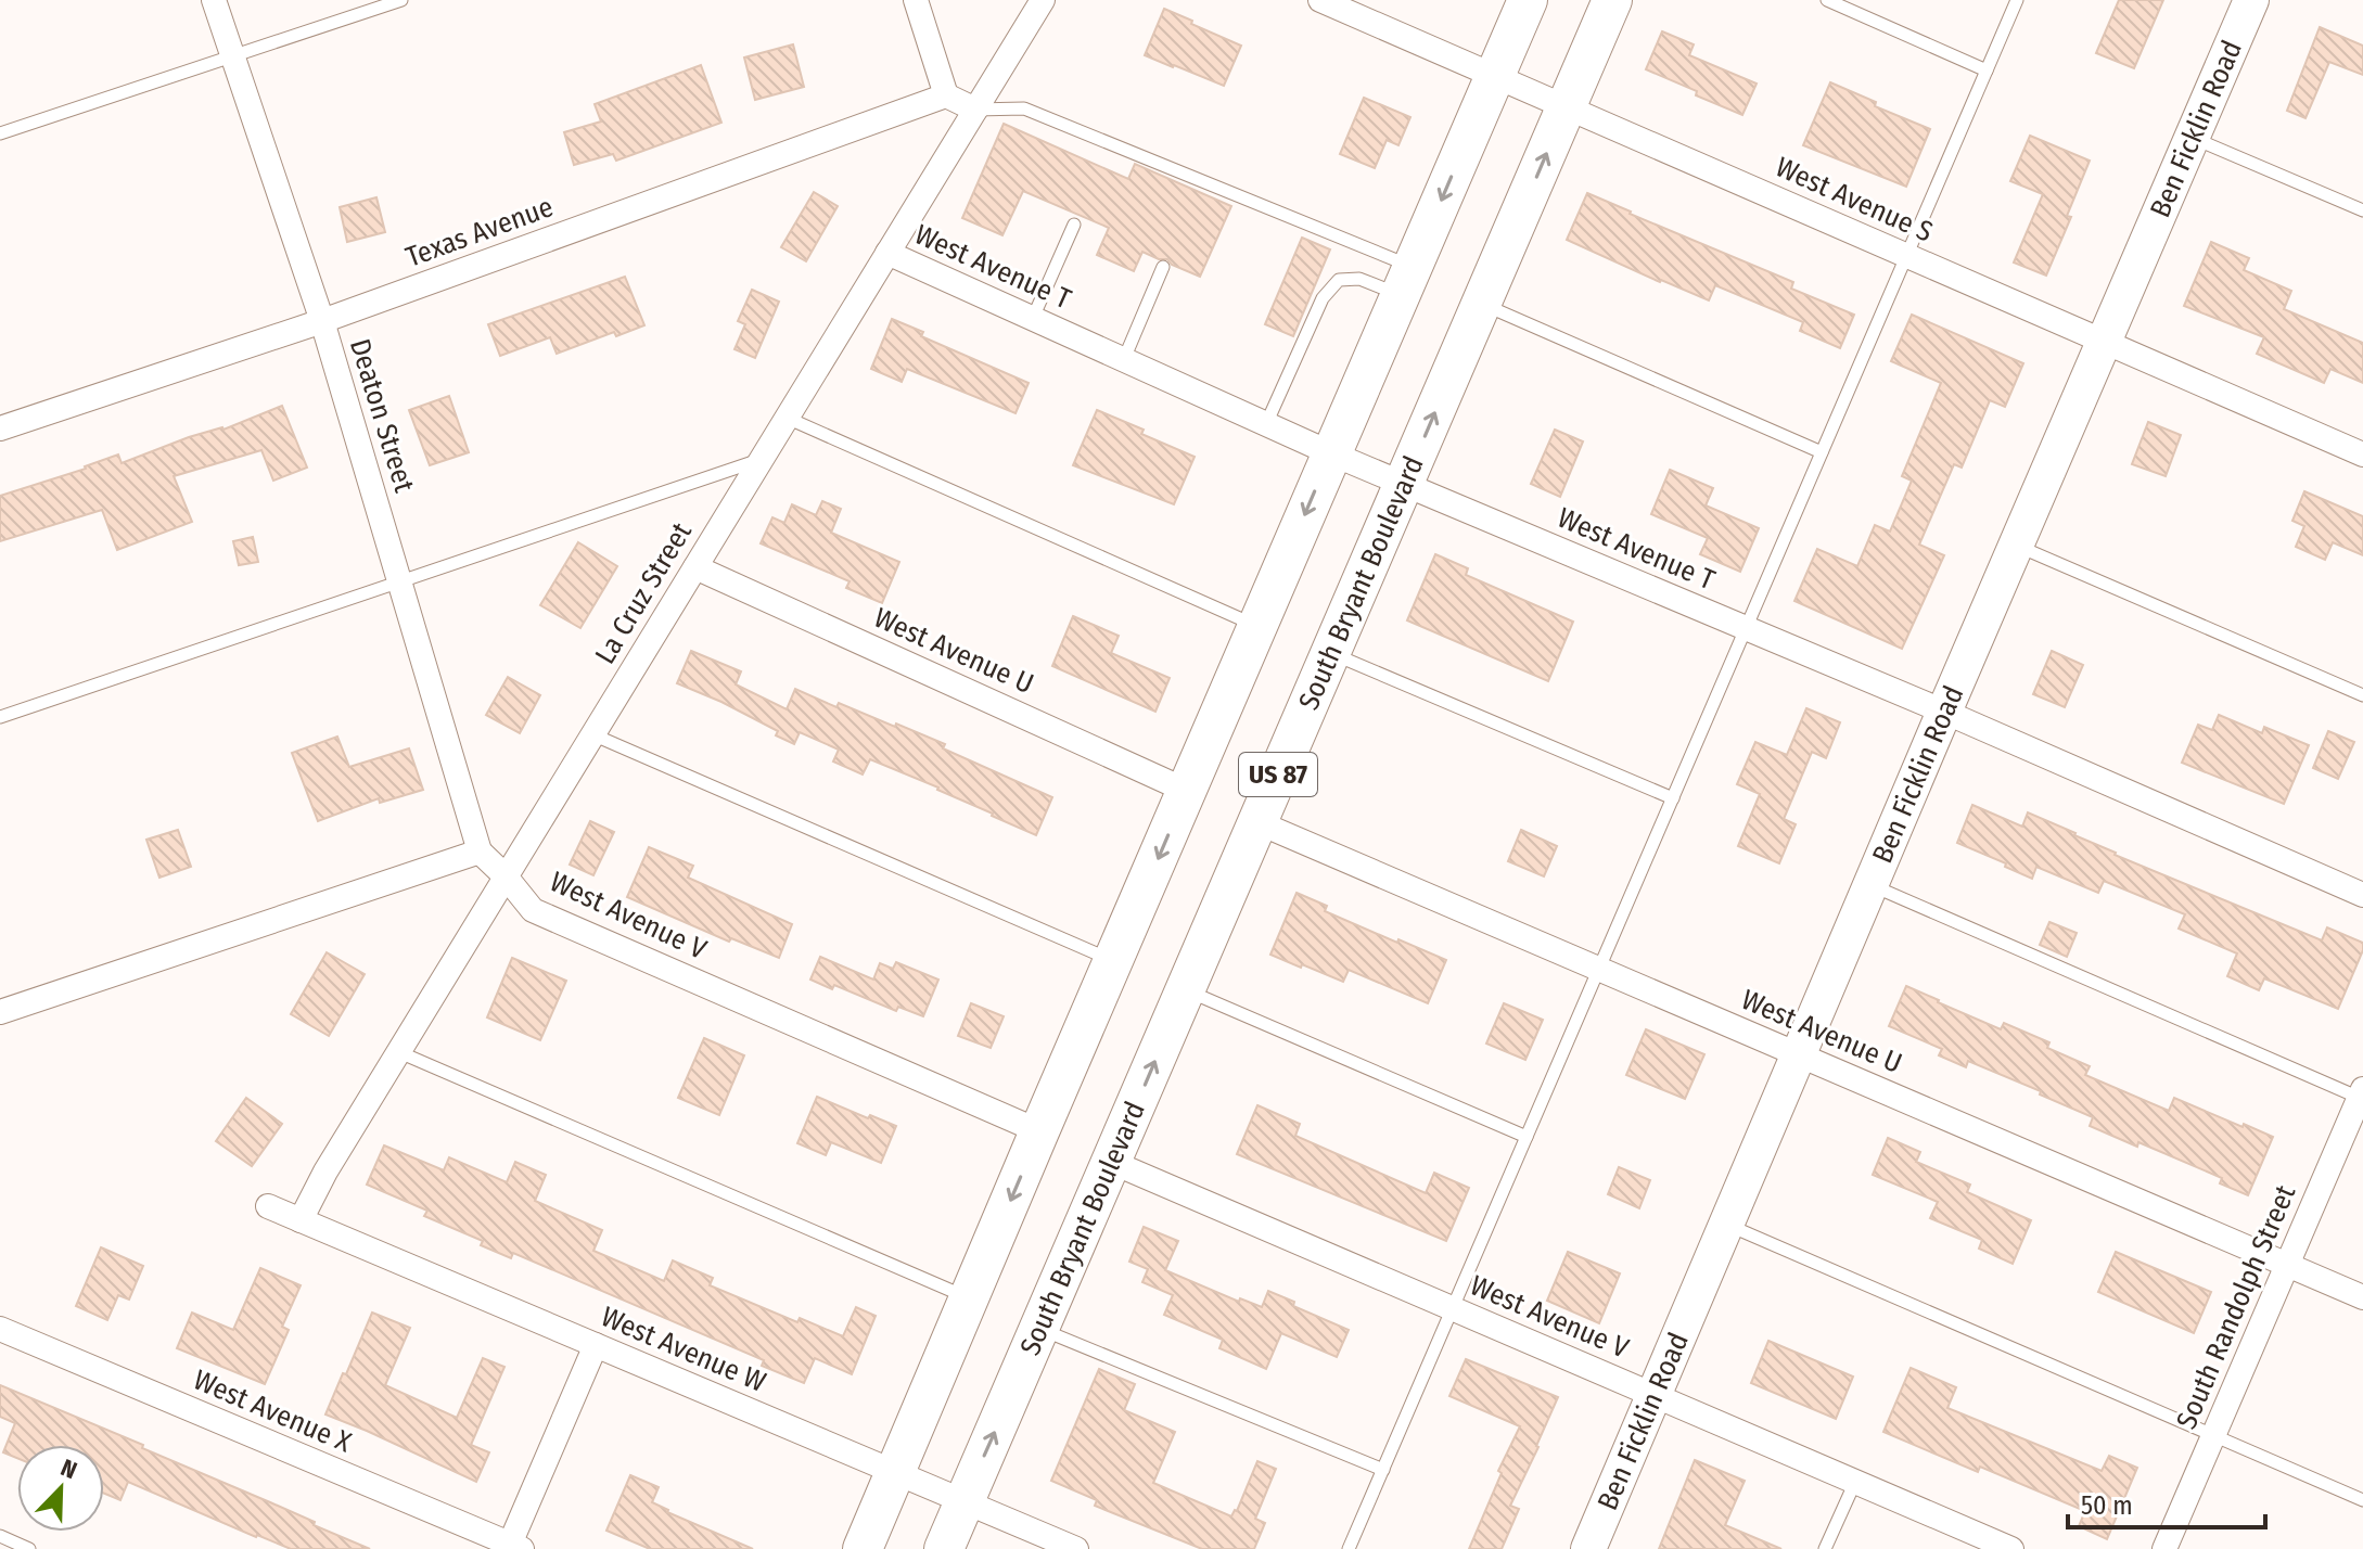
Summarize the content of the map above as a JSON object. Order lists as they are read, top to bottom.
{
  "streets": {
    "main road": ["South Bryant Boulevard", "US 87"],
    "street": [
      "Ben Ficklin Road",
      "West Avenue S",
      "Texas Avenue",
      "West Avenue T",
      "Deaton Street",
      "La Cruz Street",
      "West Avenue U",
      "West Avenue V",
      "South Randolph Street",
      "West Avenue W",
      "West Avenue X"
    ]
  },
  "crossings": [
    ["Ben Ficklin Road", "West Avenue S"],
    ["Ben Ficklin Road", "West Avenue T"],
    ["Ben Ficklin Road", "West Avenue U"],
    ["Ben Ficklin Road", "West Avenue V"],
    ["West Avenue S", "South Bryant Boulevard"],
    ["West Avenue S", "US 87"],
    ["Texas Avenue", "Deaton Street"],
    ["West Avenue T", "South Bryant Boulevard"],
    ["West Avenue T", "La Cruz Street"],
    ["West Avenue T", "US 87"],
    ["Deaton Street", "West Avenue V"],
    ["South Bryant Boulevard", "West Avenue U"],
    ["South Bryant Boulevard", "West Avenue V"],
    ["South Bryant Boulevard", "West Avenue W"],
    ["La Cruz Street", "West Avenue U"],
    ["La Cruz Street", "West Avenue V"],
    ["La Cruz Street", "West Avenue W"],
    ["West Avenue U", "US 87"],
    ["West Avenue U", "South Randolph Street"],
    ["US 87", "West Avenue V"],
    ["US 87", "West Avenue W"]
  ],
  "scale_bar": "50 m",
  "north": "top right"
}
